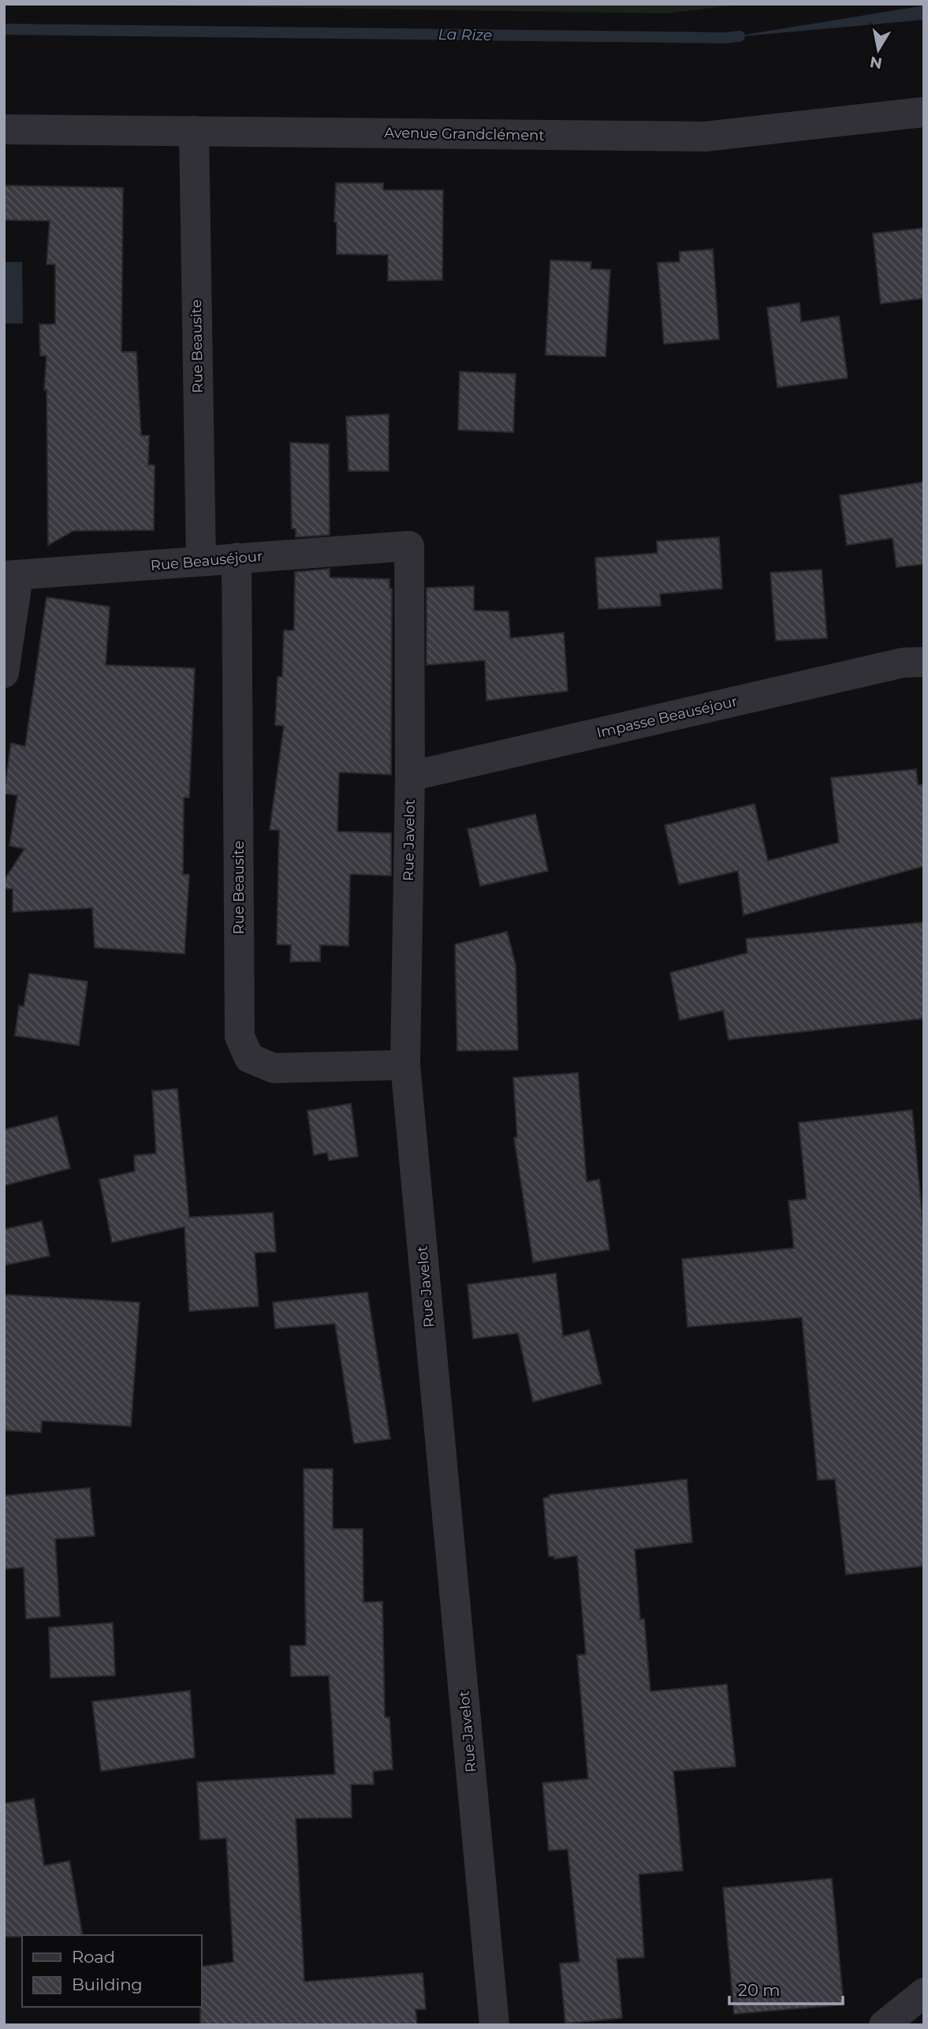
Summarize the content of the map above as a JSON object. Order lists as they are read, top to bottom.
{
  "streets": {
    "street": [
      "Avenue Grandclément",
      "Rue Beausite",
      "Rue Beauséjour",
      "Impasse Beauséjour",
      "Rue Javelot"
    ]
  },
  "crossings": [
    ["Avenue Grandclément", "Rue Beausite"],
    ["Rue Beausite", "Rue Beauséjour"],
    ["Rue Beausite", "Rue Javelot"],
    ["Rue Beauséjour", "Rue Javelot"],
    ["Impasse Beauséjour", "Rue Javelot"]
  ],
  "water": ["La Rize"],
  "legend": ["Road", "Building"],
  "scale_bar": "20 m",
  "north": "bottom"
}
